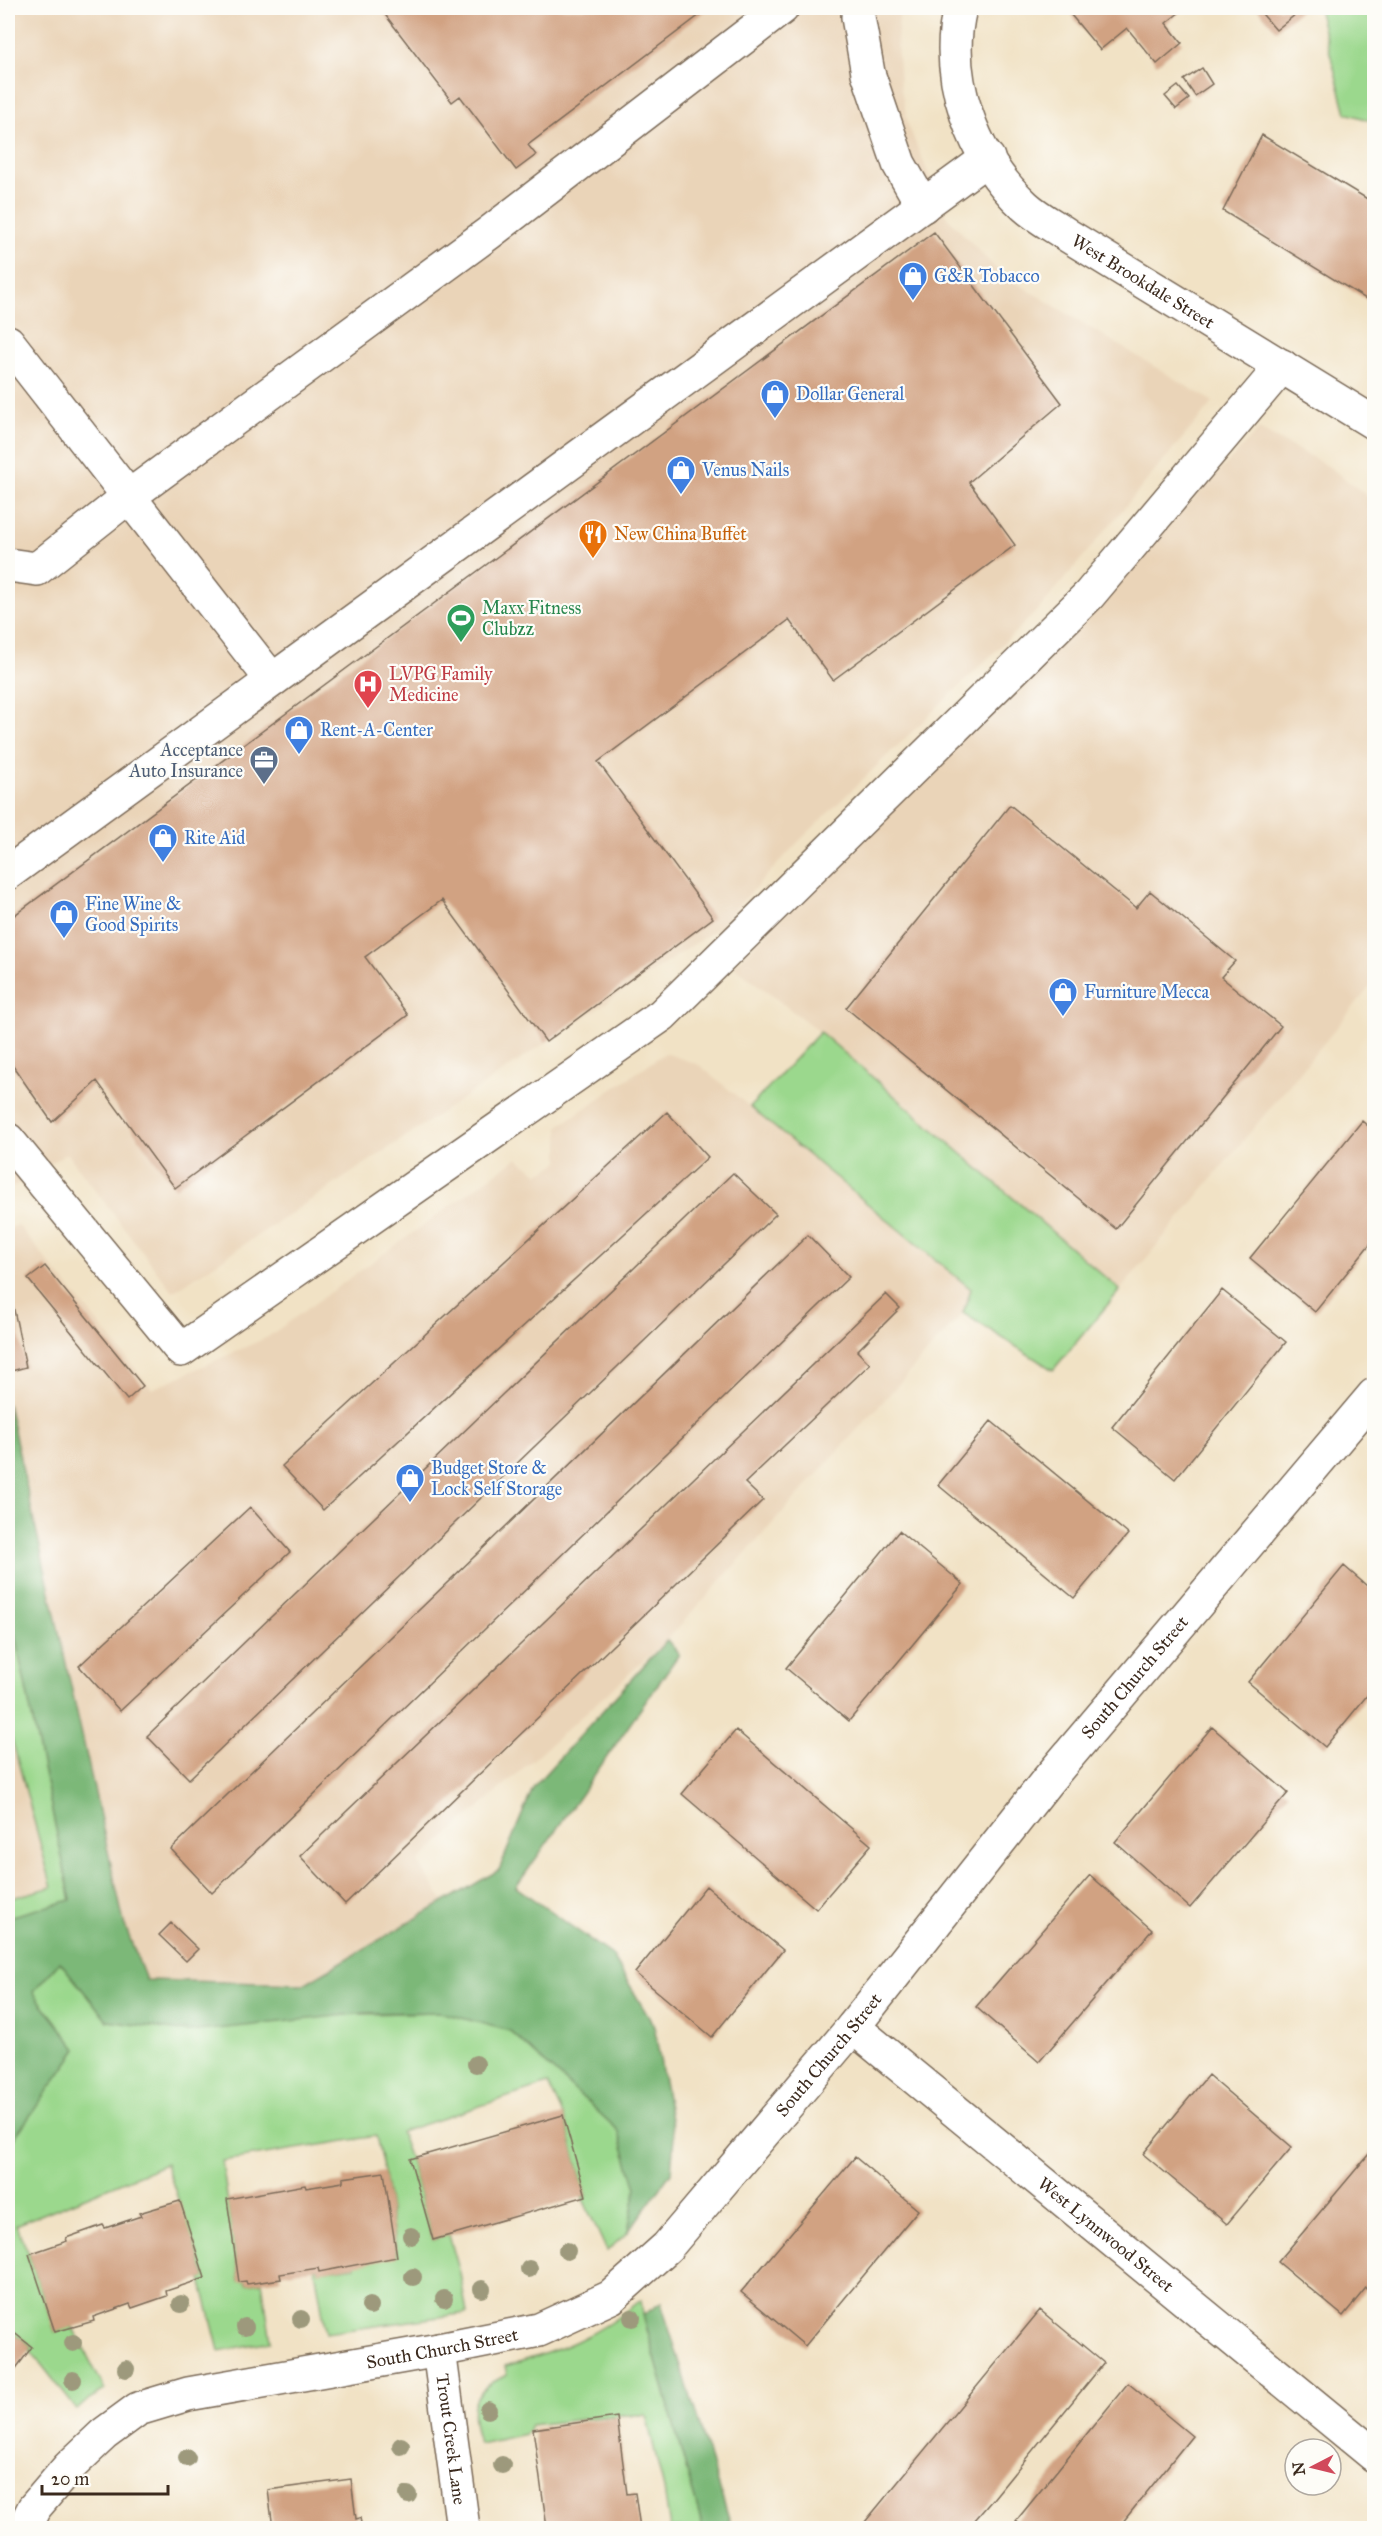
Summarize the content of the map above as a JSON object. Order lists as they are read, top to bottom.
{
  "streets": {
    "street": [
      "West Brookdale Street",
      "South Church Street",
      "West Lynnwood Street",
      "Trout Creek Lane"
    ]
  },
  "crossings": [
    ["South Church Street", "West Lynnwood Street"],
    ["South Church Street", "Trout Creek Lane"]
  ],
  "places": {
    "shop": [
      "G&R Tobacco",
      "Dollar General",
      "Venus Nails",
      "Rent-A-Center",
      "Rite Aid",
      "Fine Wine & Good Spirits",
      "Furniture Mecca",
      "Budget Store & Lock Self Storage"
    ],
    "restaurant": ["New China Buffet"],
    "sports": ["Maxx Fitness Clubzz"],
    "hospital": ["LVPG Family Medicine"],
    "office": ["Acceptance Auto Insurance"]
  },
  "scale_bar": "20 m",
  "north": "left"
}
